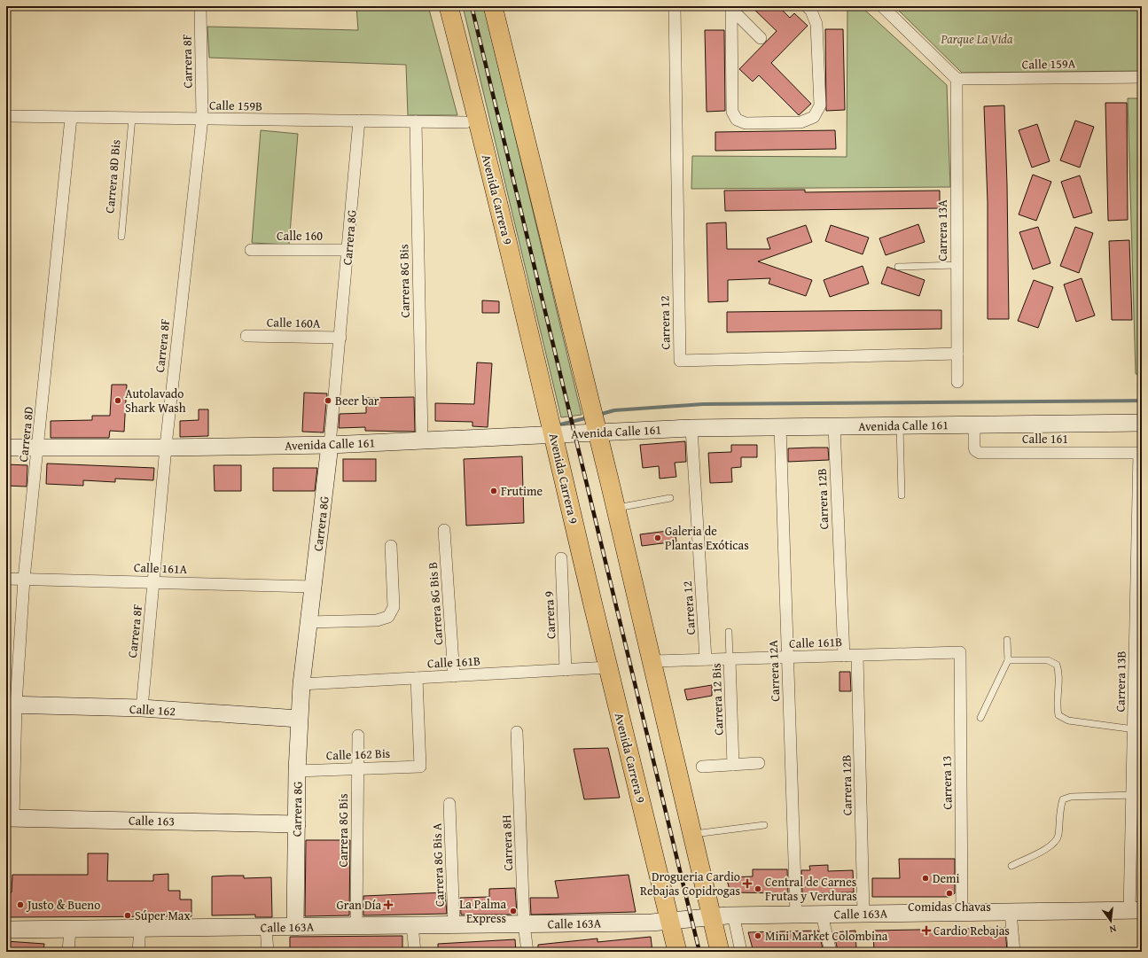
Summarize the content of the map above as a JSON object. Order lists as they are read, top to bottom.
{
  "streets": {
    "main road": [
      "Avenida Carrera 9",
      "Carrera 8G",
      "Avenida Calle 161",
      "Calle 162",
      "Calle 163",
      "Calle 163A"
    ],
    "street": [
      "Carrera 8F",
      "Calle 159A",
      "Calle 159B",
      "Carrera 13A",
      "Calle 160",
      "Carrera 8G Bis",
      "Calle 160A",
      "Carrera 12",
      "Carrera 8D",
      "Calle 161",
      "Carrera 12B",
      "Calle 161A",
      "Carrera 8G Bis B",
      "Carrera 9",
      "Calle 161B",
      "Carrera 12A",
      "Carrera 13B",
      "Carrera 12 Bis",
      "Calle 162 Bis",
      "Carrera 13",
      "Carrera 8H",
      "Carrera 8G Bis A"
    ],
    "lane": ["Carrera 8D Bis"]
  },
  "crossings": [
    ["Carrera 8F", "Calle 159B"],
    ["Carrera 8F", "Avenida Calle 161"],
    ["Carrera 8F", "Calle 161A"],
    ["Carrera 8F", "Calle 162"],
    ["Calle 159A", "Carrera 13A"],
    ["Calle 159B", "Carrera 8D Bis"],
    ["Calle 159B", "Carrera 8G"],
    ["Calle 159B", "Carrera 8G Bis"],
    ["Calle 159B", "Carrera 8D"],
    ["Avenida Carrera 9", "Avenida Calle 161"],
    ["Avenida Carrera 9", "Calle 161B"],
    ["Avenida Carrera 9", "Calle 163A"],
    ["Carrera 13A", "Carrera 12"],
    ["Calle 160", "Carrera 8G"],
    ["Carrera 8G", "Calle 160A"],
    ["Carrera 8G", "Avenida Calle 161"],
    ["Carrera 8G", "Calle 161A"],
    ["Carrera 8G", "Calle 161B"],
    ["Carrera 8G", "Calle 162"],
    ["Carrera 8G", "Calle 162 Bis"],
    ["Carrera 8G", "Calle 163"],
    ["Carrera 8G", "Calle 163A"],
    ["Carrera 8G Bis", "Avenida Calle 161"],
    ["Carrera 8G Bis", "Calle 162 Bis"],
    ["Carrera 8G Bis", "Calle 163A"],
    ["Carrera 12", "Avenida Calle 161"],
    ["Carrera 12", "Calle 161B"],
    ["Avenida Calle 161", "Carrera 8D"],
    ["Avenida Calle 161", "Calle 161"],
    ["Avenida Calle 161", "Carrera 12B"],
    ["Avenida Calle 161", "Carrera 12A"],
    ["Carrera 8D", "Calle 161A"],
    ["Carrera 8D", "Calle 162"],
    ["Carrera 8D", "Calle 163"],
    ["Calle 161", "Carrera 13B"],
    ["Carrera 12B", "Calle 161B"],
    ["Carrera 12B", "Calle 163A"],
    ["Carrera 8G Bis B", "Calle 161B"],
    ["Carrera 9", "Calle 161B"],
    ["Calle 161B", "Carrera 12A"],
    ["Calle 161B", "Carrera 12 Bis"],
    ["Calle 161B", "Calle 162 Bis"],
    ["Calle 161B", "Carrera 13"],
    ["Carrera 12A", "Calle 163A"],
    ["Carrera 13B", "Calle 163A"],
    ["Carrera 13", "Calle 163A"],
    ["Carrera 8H", "Calle 163A"],
    ["Carrera 8G Bis A", "Calle 163A"]
  ],
  "parks": ["Parque La Vida"],
  "places": {
    "other": [
      "Autolavado Shark Wash",
      "Beer bar",
      "Frutime",
      "Galeria de Plantas Exóticas",
      "Demi",
      "Central de Carnes Frutas y Verduras",
      "Comidas Chavas",
      "Justo & Bueno",
      "La Palma Express",
      "Súper Max",
      "Mini Market Colombina"
    ],
    "health": ["Drogueria Cardio Rebajas Copidrogas", "Gran Día", "Cardio Rebajas"]
  },
  "north": "bottom"
}
